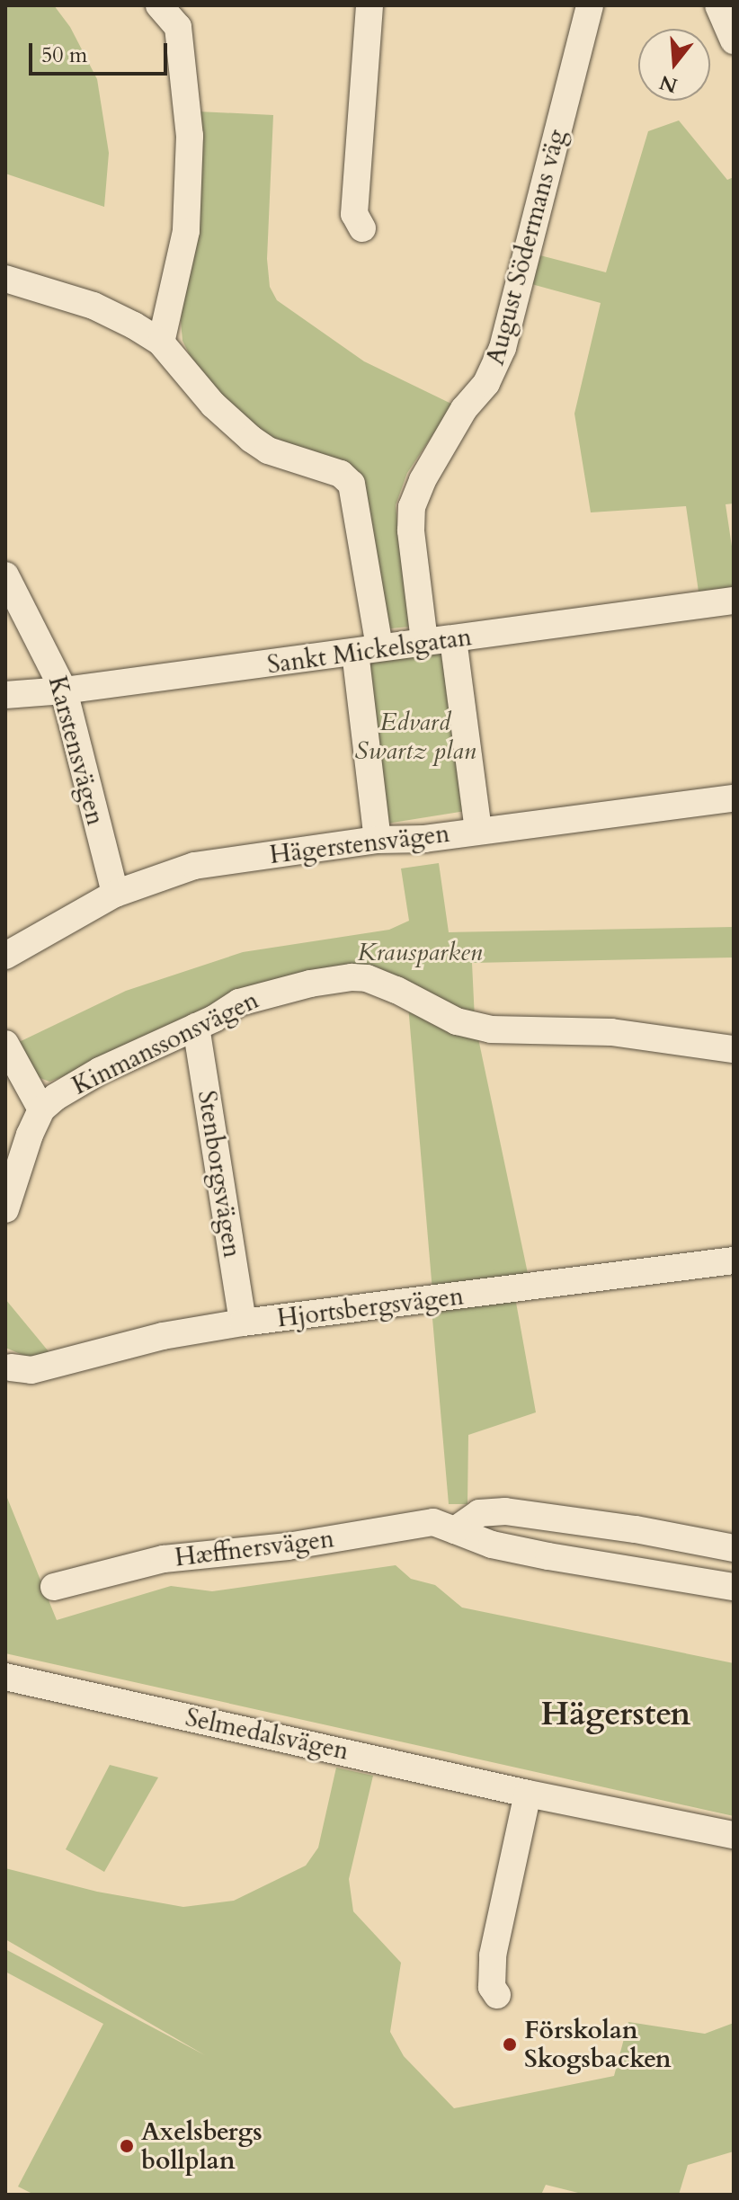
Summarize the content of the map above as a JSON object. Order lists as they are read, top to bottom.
{
  "streets": {
    "street": [
      "August Södermans väg",
      "Sankt Mickelsgatan",
      "Karstensvägen",
      "Hägerstensvägen",
      "Kinmanssonsvägen",
      "Stenborgsvägen",
      "Hjortsbergsvägen",
      "Hæffnersvägen",
      "Selmedalsvägen"
    ]
  },
  "crossings": [
    ["August Södermans väg", "Sankt Mickelsgatan"],
    ["Sankt Mickelsgatan", "Karstensvägen"],
    ["Karstensvägen", "Hägerstensvägen"],
    ["Kinmanssonsvägen", "Stenborgsvägen"],
    ["Stenborgsvägen", "Hjortsbergsvägen"]
  ],
  "districts": ["Hägersten"],
  "parks": ["Edvard Swartz plan", "Krausparken"],
  "places": ["Förskolan Skogsbacken", "Axelsbergs bollplan"],
  "scale_bar": "50 m",
  "north": "bottom"
}
